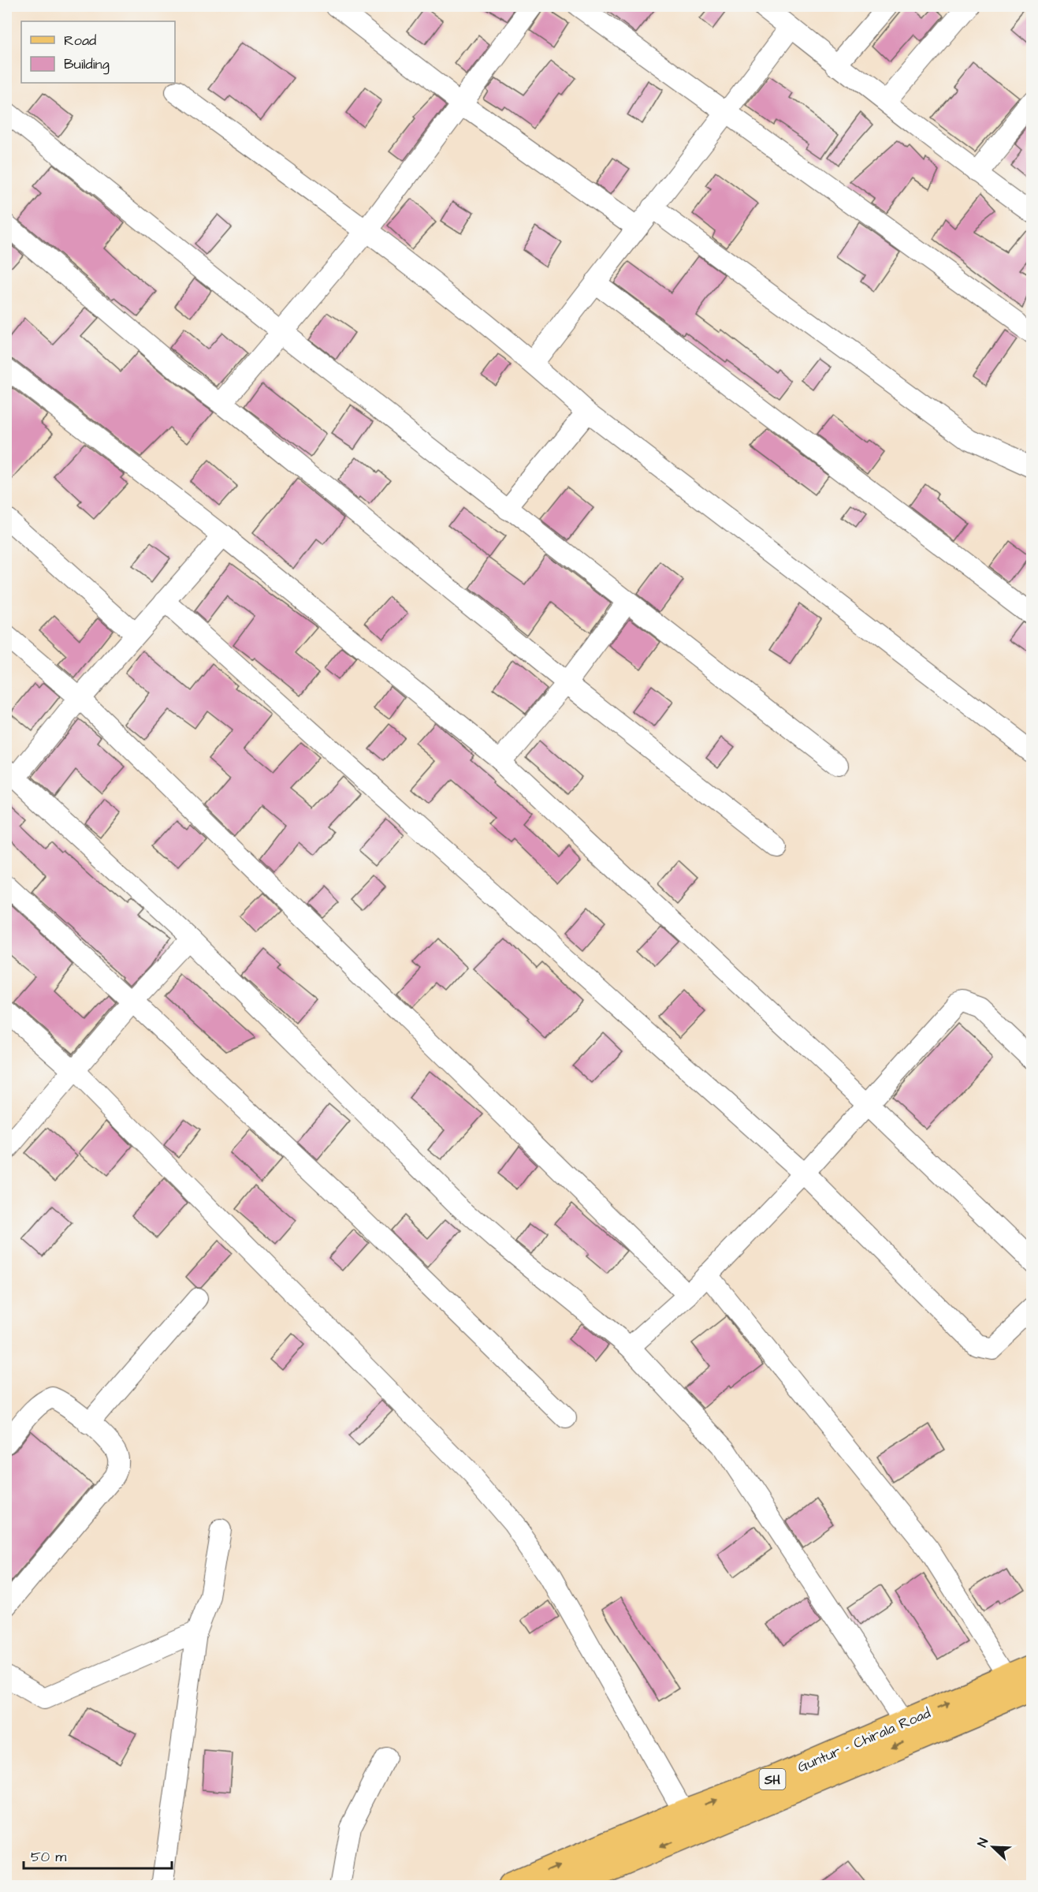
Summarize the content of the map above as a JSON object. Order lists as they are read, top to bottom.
{
  "streets": {
    "main road": ["Guntur - Chirala Road", "SH"]
  },
  "legend": ["Road", "Building"],
  "scale_bar": "50 m",
  "north": "top left"
}
